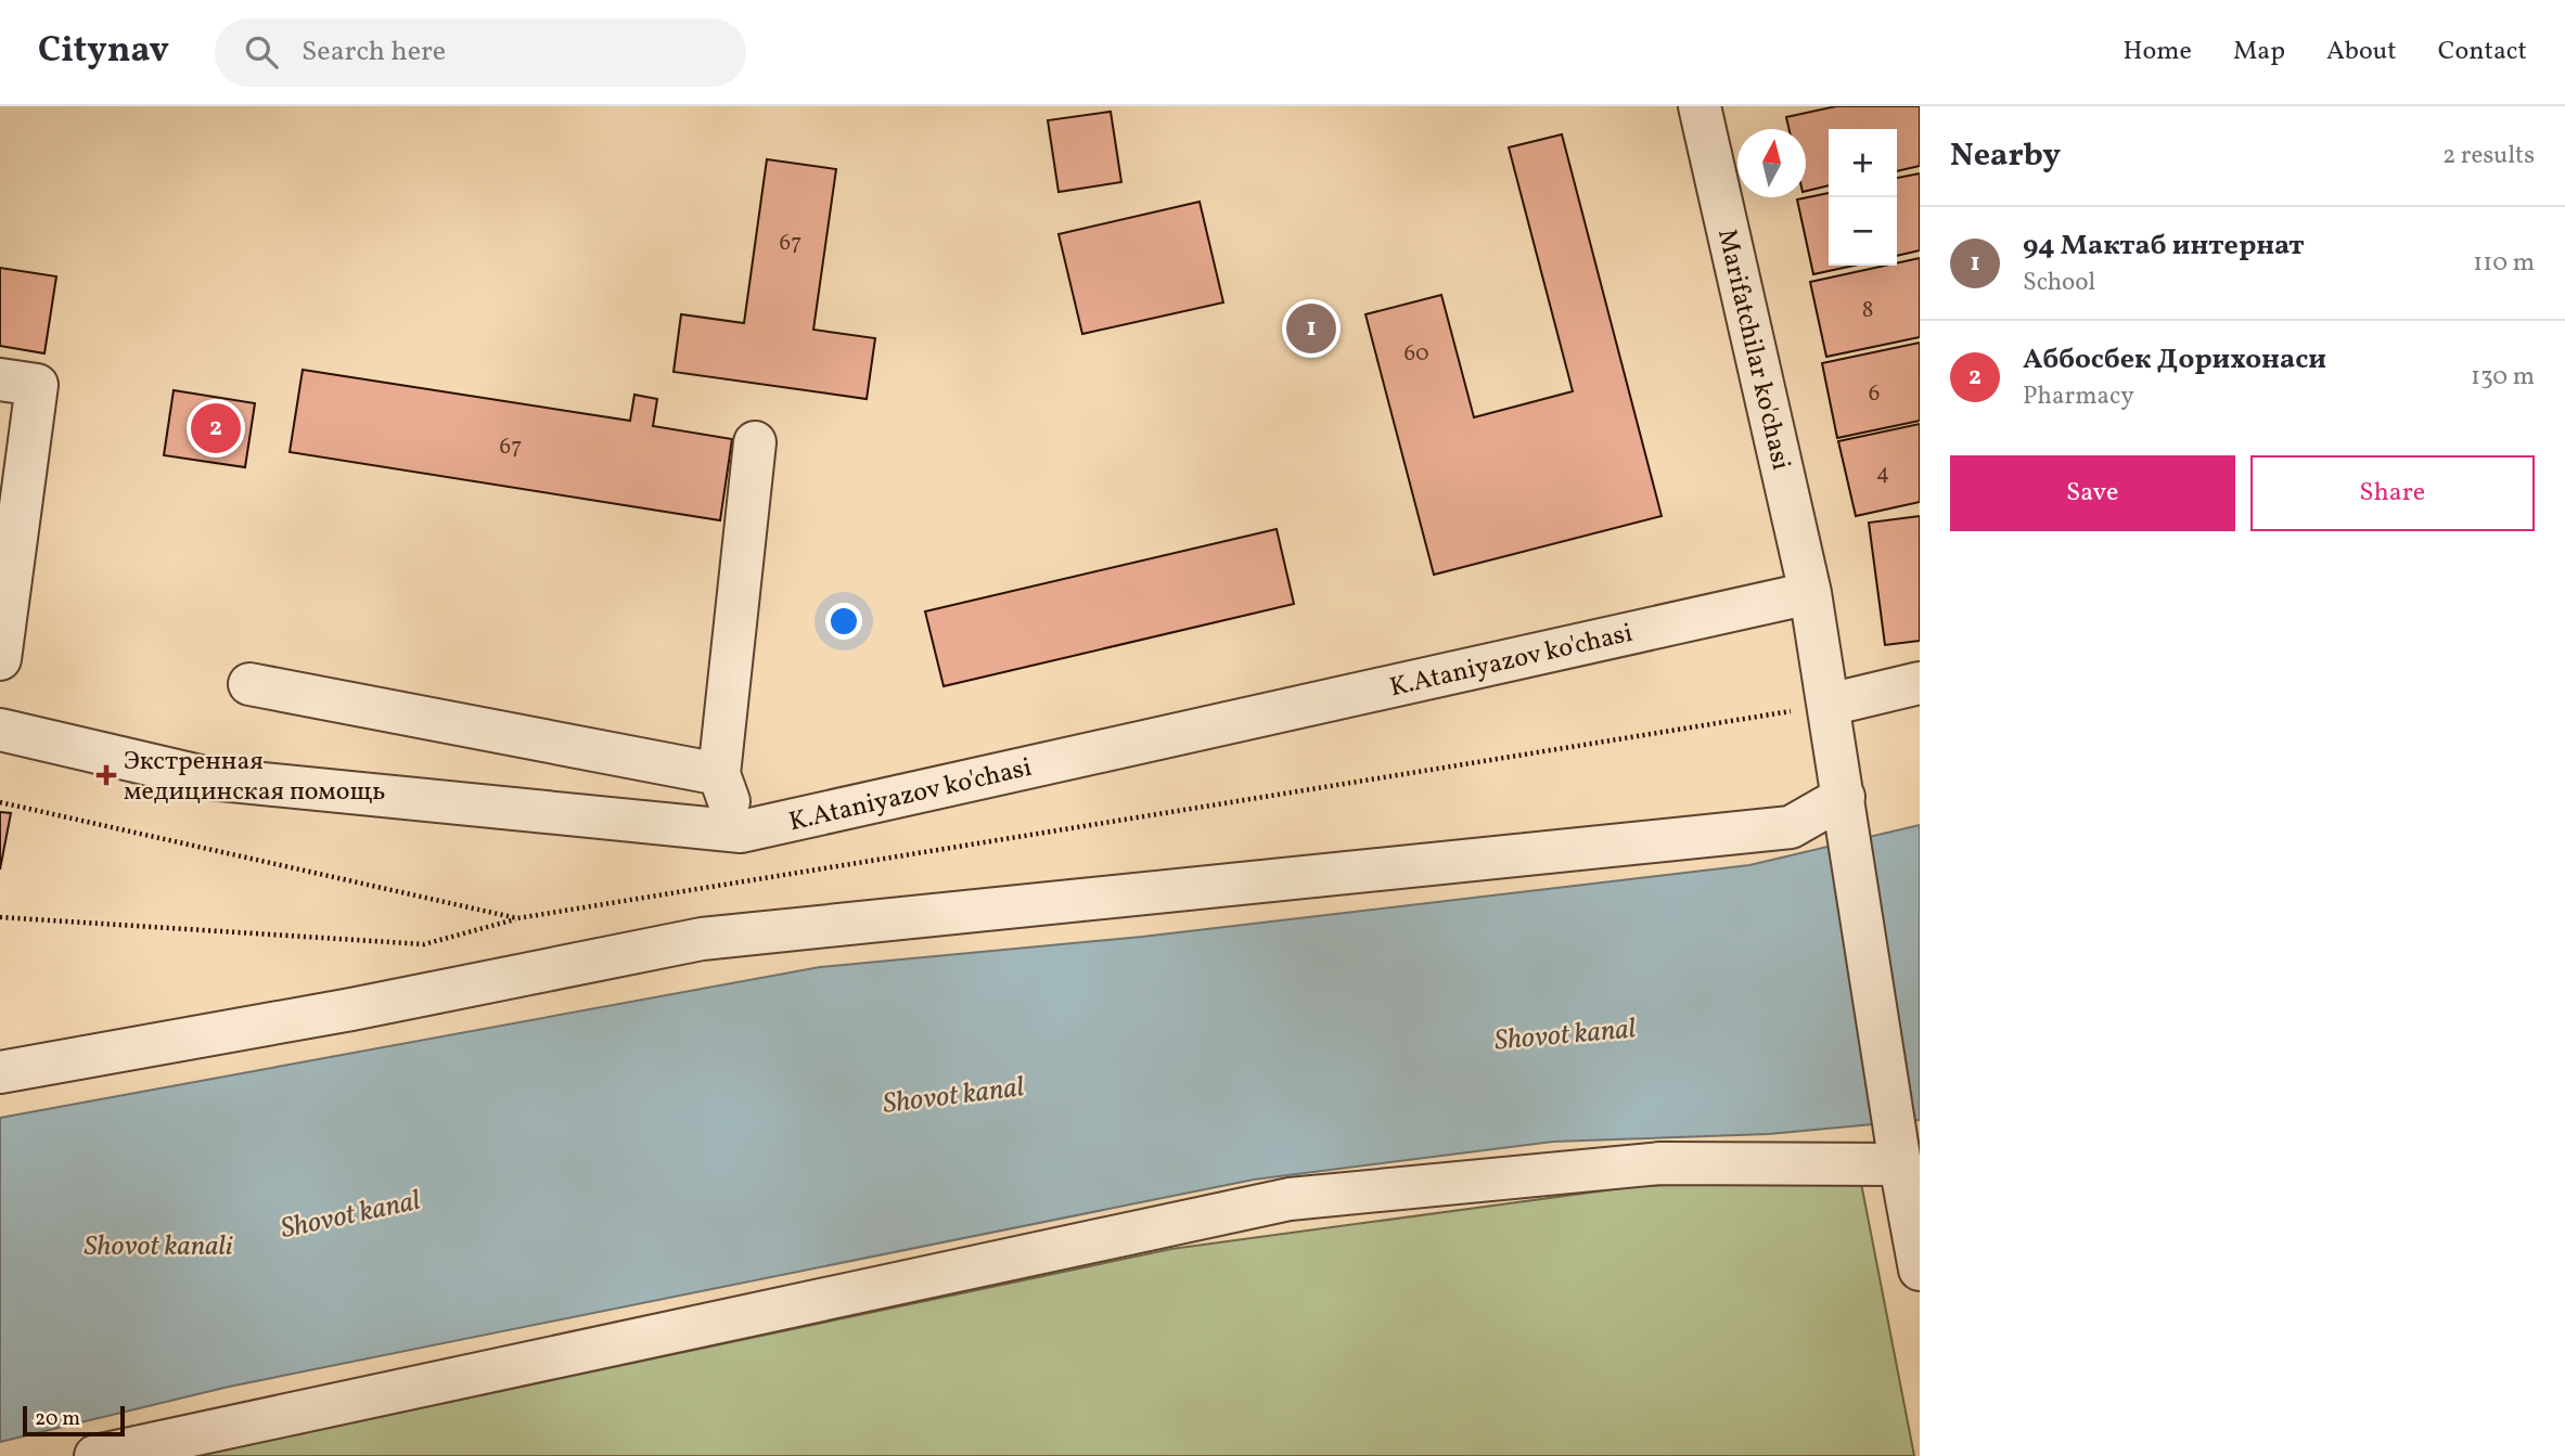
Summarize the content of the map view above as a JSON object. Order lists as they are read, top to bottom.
{
  "streets": {
    "street": ["Marifatchilar ko'chasi", "K.Ataniyazov ko'chasi"]
  },
  "crossings": [
    ["Marifatchilar ko'chasi", "K.Ataniyazov ko'chasi"]
  ],
  "water": ["Shovot kanal", "Shovot kanali"],
  "places": {
    "health": ["Экстренная медицинская помощь"]
  },
  "house_numbers": [
    "67",
    "8",
    "60",
    "6",
    "67",
    "4"
  ],
  "scale_bar": "20 m",
  "north": "top",
  "page": {
    "header": "Citynav",
    "search": "Search here",
    "nav": [
      "Home",
      "Map",
      "About",
      "Contact"
    ],
    "heading": ["Nearby", "2 results"],
    "map_buttons": ["+", "−"],
    "list": [
      {
        "mark": "1",
        "name": "94 Мактаб интернат",
        "note": "School",
        "value": "110 m"
      },
      {
        "mark": "2",
        "name": "Аббосбек Дорихонаси",
        "note": "Pharmacy",
        "value": "130 m"
      }
    ],
    "pins": ["1", "2"],
    "buttons": ["Save", "Share"],
    "scale": "20 m"
  }
}
